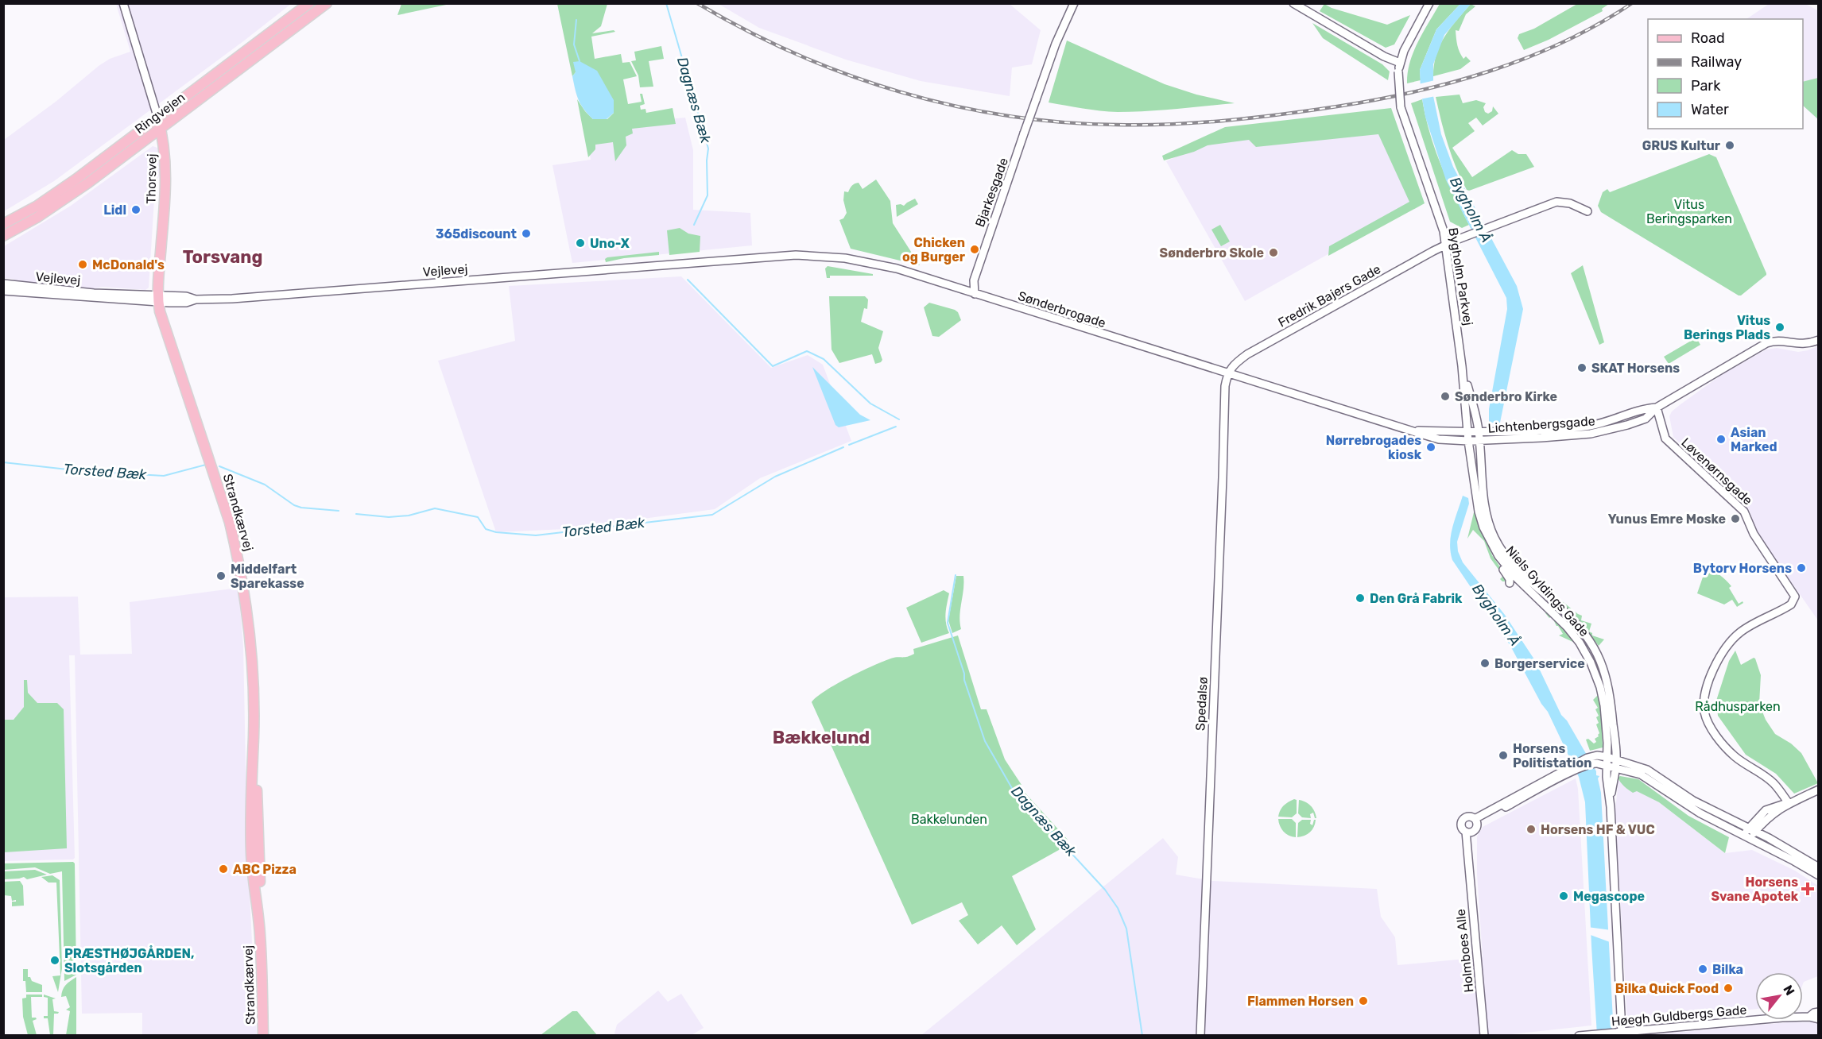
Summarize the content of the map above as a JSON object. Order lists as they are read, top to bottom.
{
  "streets": {
    "main road": ["Ringvejen", "Thorsvej", "Strandkærvej"],
    "street": [
      "Bjarkesgade",
      "Vejlevej",
      "Bygholm Parkvej",
      "Fredrik Bajers Gade",
      "Sønderbrogade",
      "Lichtenbergsgade",
      "Løvenørnsgade",
      "Niels Gyldings Gade",
      "Spedalsø",
      "Holmboes Alle",
      "Høegh Guldbergs Gade"
    ]
  },
  "crossings": [
    ["Ringvejen", "Thorsvej"],
    ["Thorsvej", "Vejlevej"],
    ["Thorsvej", "Strandkærvej"],
    ["Bjarkesgade", "Sønderbrogade"],
    ["Vejlevej", "Sønderbrogade"],
    ["Vejlevej", "Strandkærvej"],
    ["Bygholm Parkvej", "Fredrik Bajers Gade"],
    ["Bygholm Parkvej", "Sønderbrogade"],
    ["Bygholm Parkvej", "Lichtenbergsgade"],
    ["Bygholm Parkvej", "Niels Gyldings Gade"],
    ["Fredrik Bajers Gade", "Sønderbrogade"],
    ["Fredrik Bajers Gade", "Spedalsø"],
    ["Sønderbrogade", "Lichtenbergsgade"],
    ["Sønderbrogade", "Niels Gyldings Gade"],
    ["Sønderbrogade", "Spedalsø"],
    ["Lichtenbergsgade", "Løvenørnsgade"],
    ["Lichtenbergsgade", "Niels Gyldings Gade"]
  ],
  "districts": ["Torsvang", "Bækkelund"],
  "water": ["Dagnæs Bæk", "Bygholm Å", "Torsted Bæk"],
  "parks": ["Vitus Beringsparken", "Rådhusparken", "Bakkelunden"],
  "places": {
    "other": [
      "GRUS Kultur",
      "Lidl",
      "365discount",
      "Uno-X",
      "Chicken og Burger",
      "Sønderbro Skole",
      "McDonald's",
      "Vitus Berings Plads",
      "SKAT Horsens",
      "Sønderbro Kirke",
      "Asian Marked",
      "Nørrebrogades kiosk",
      "Yunus Emre Moske",
      "Bytorv Horsens",
      "Middelfart Sparekasse",
      "Den Grå Fabrik",
      "Borgerservice",
      "Horsens Politistation",
      "Horsens HF & VUC",
      "ABC Pizza",
      "Megascope",
      "PRÆSTHØJGÅRDEN, Slotsgården",
      "Bilka",
      "Bilka Quick Food",
      "Flammen Horsen"
    ],
    "health": ["Horsens Svane Apotek"]
  },
  "legend": [
    "Road",
    "Railway",
    "Park",
    "Water"
  ],
  "north": "top right"
}
